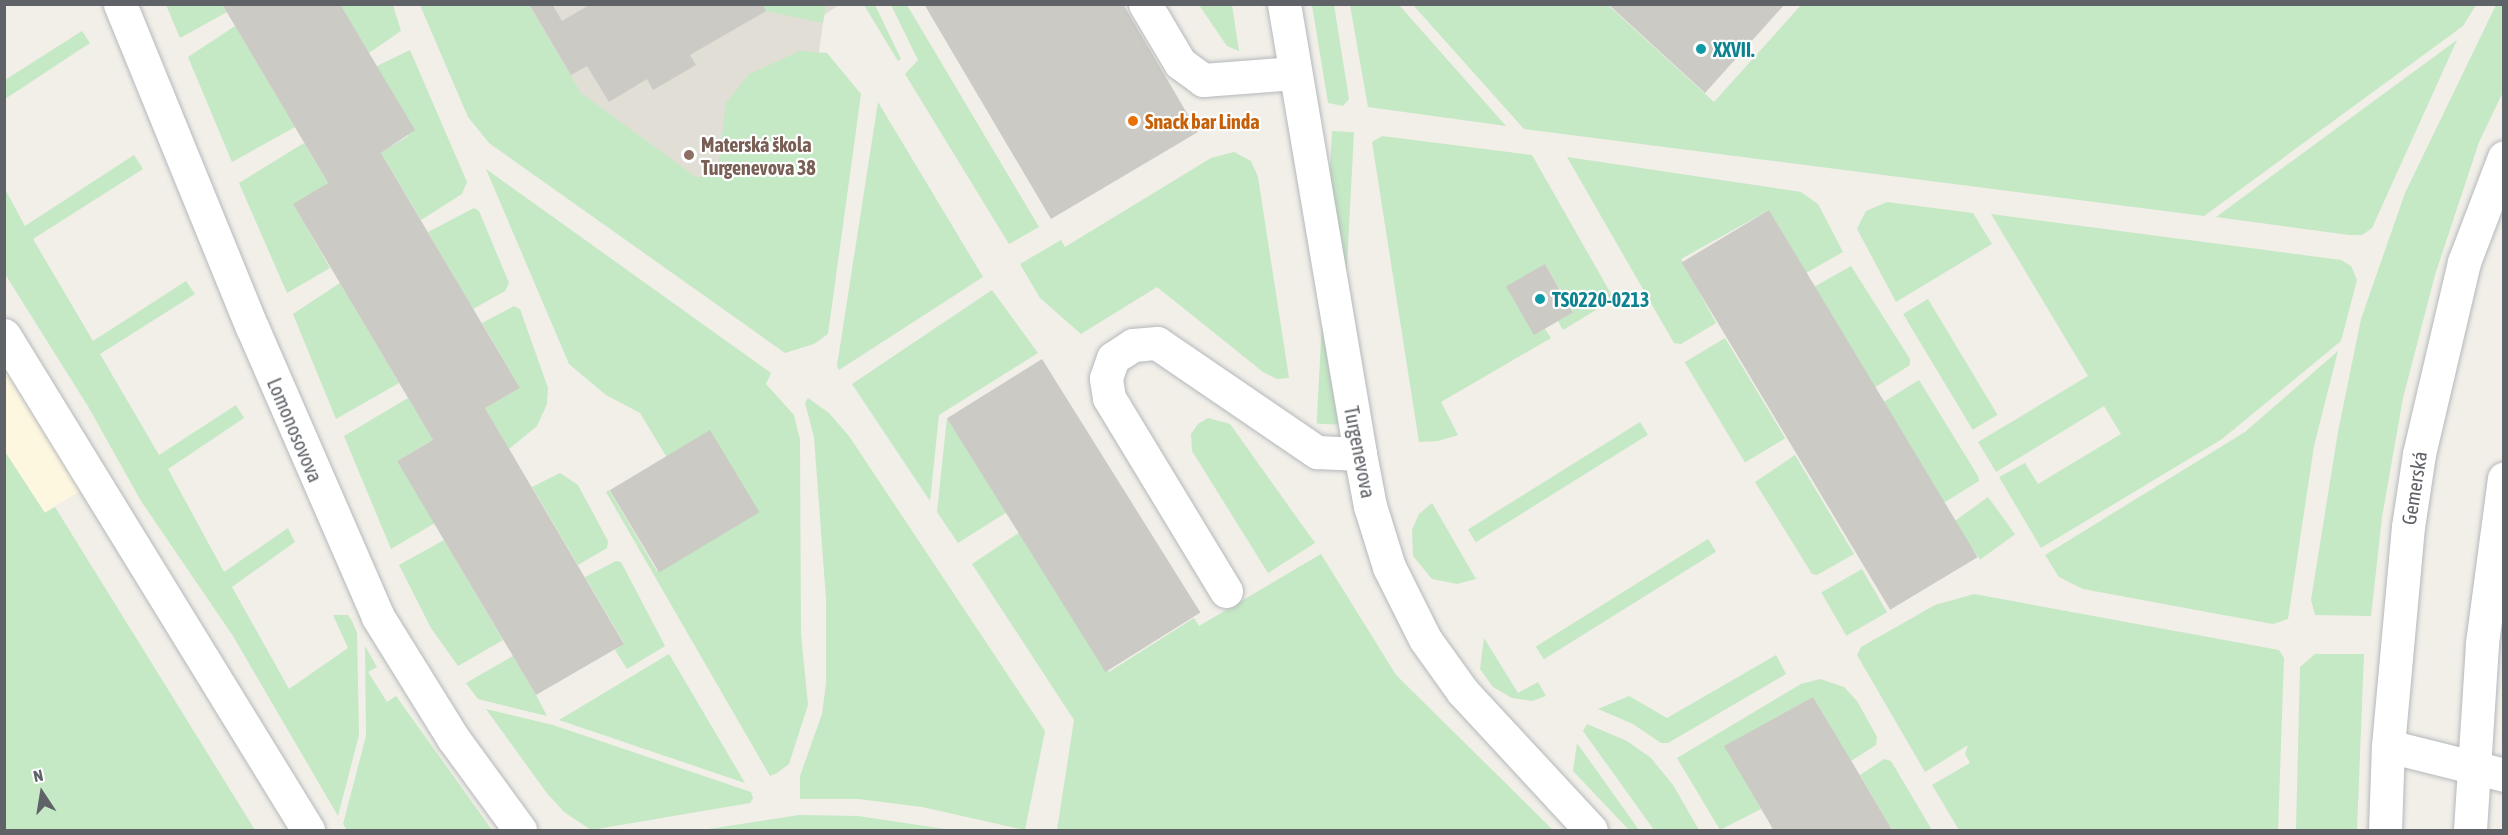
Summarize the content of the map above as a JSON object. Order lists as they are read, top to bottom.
{
  "streets": {
    "street": ["Lomonosovova", "Turgenevova", "Gemerská"]
  },
  "places": [
    "XXVII.",
    "Snack bar Linda",
    "Materská škola Turgenevova 38",
    "TS0220-0213"
  ],
  "north": "top"
}
